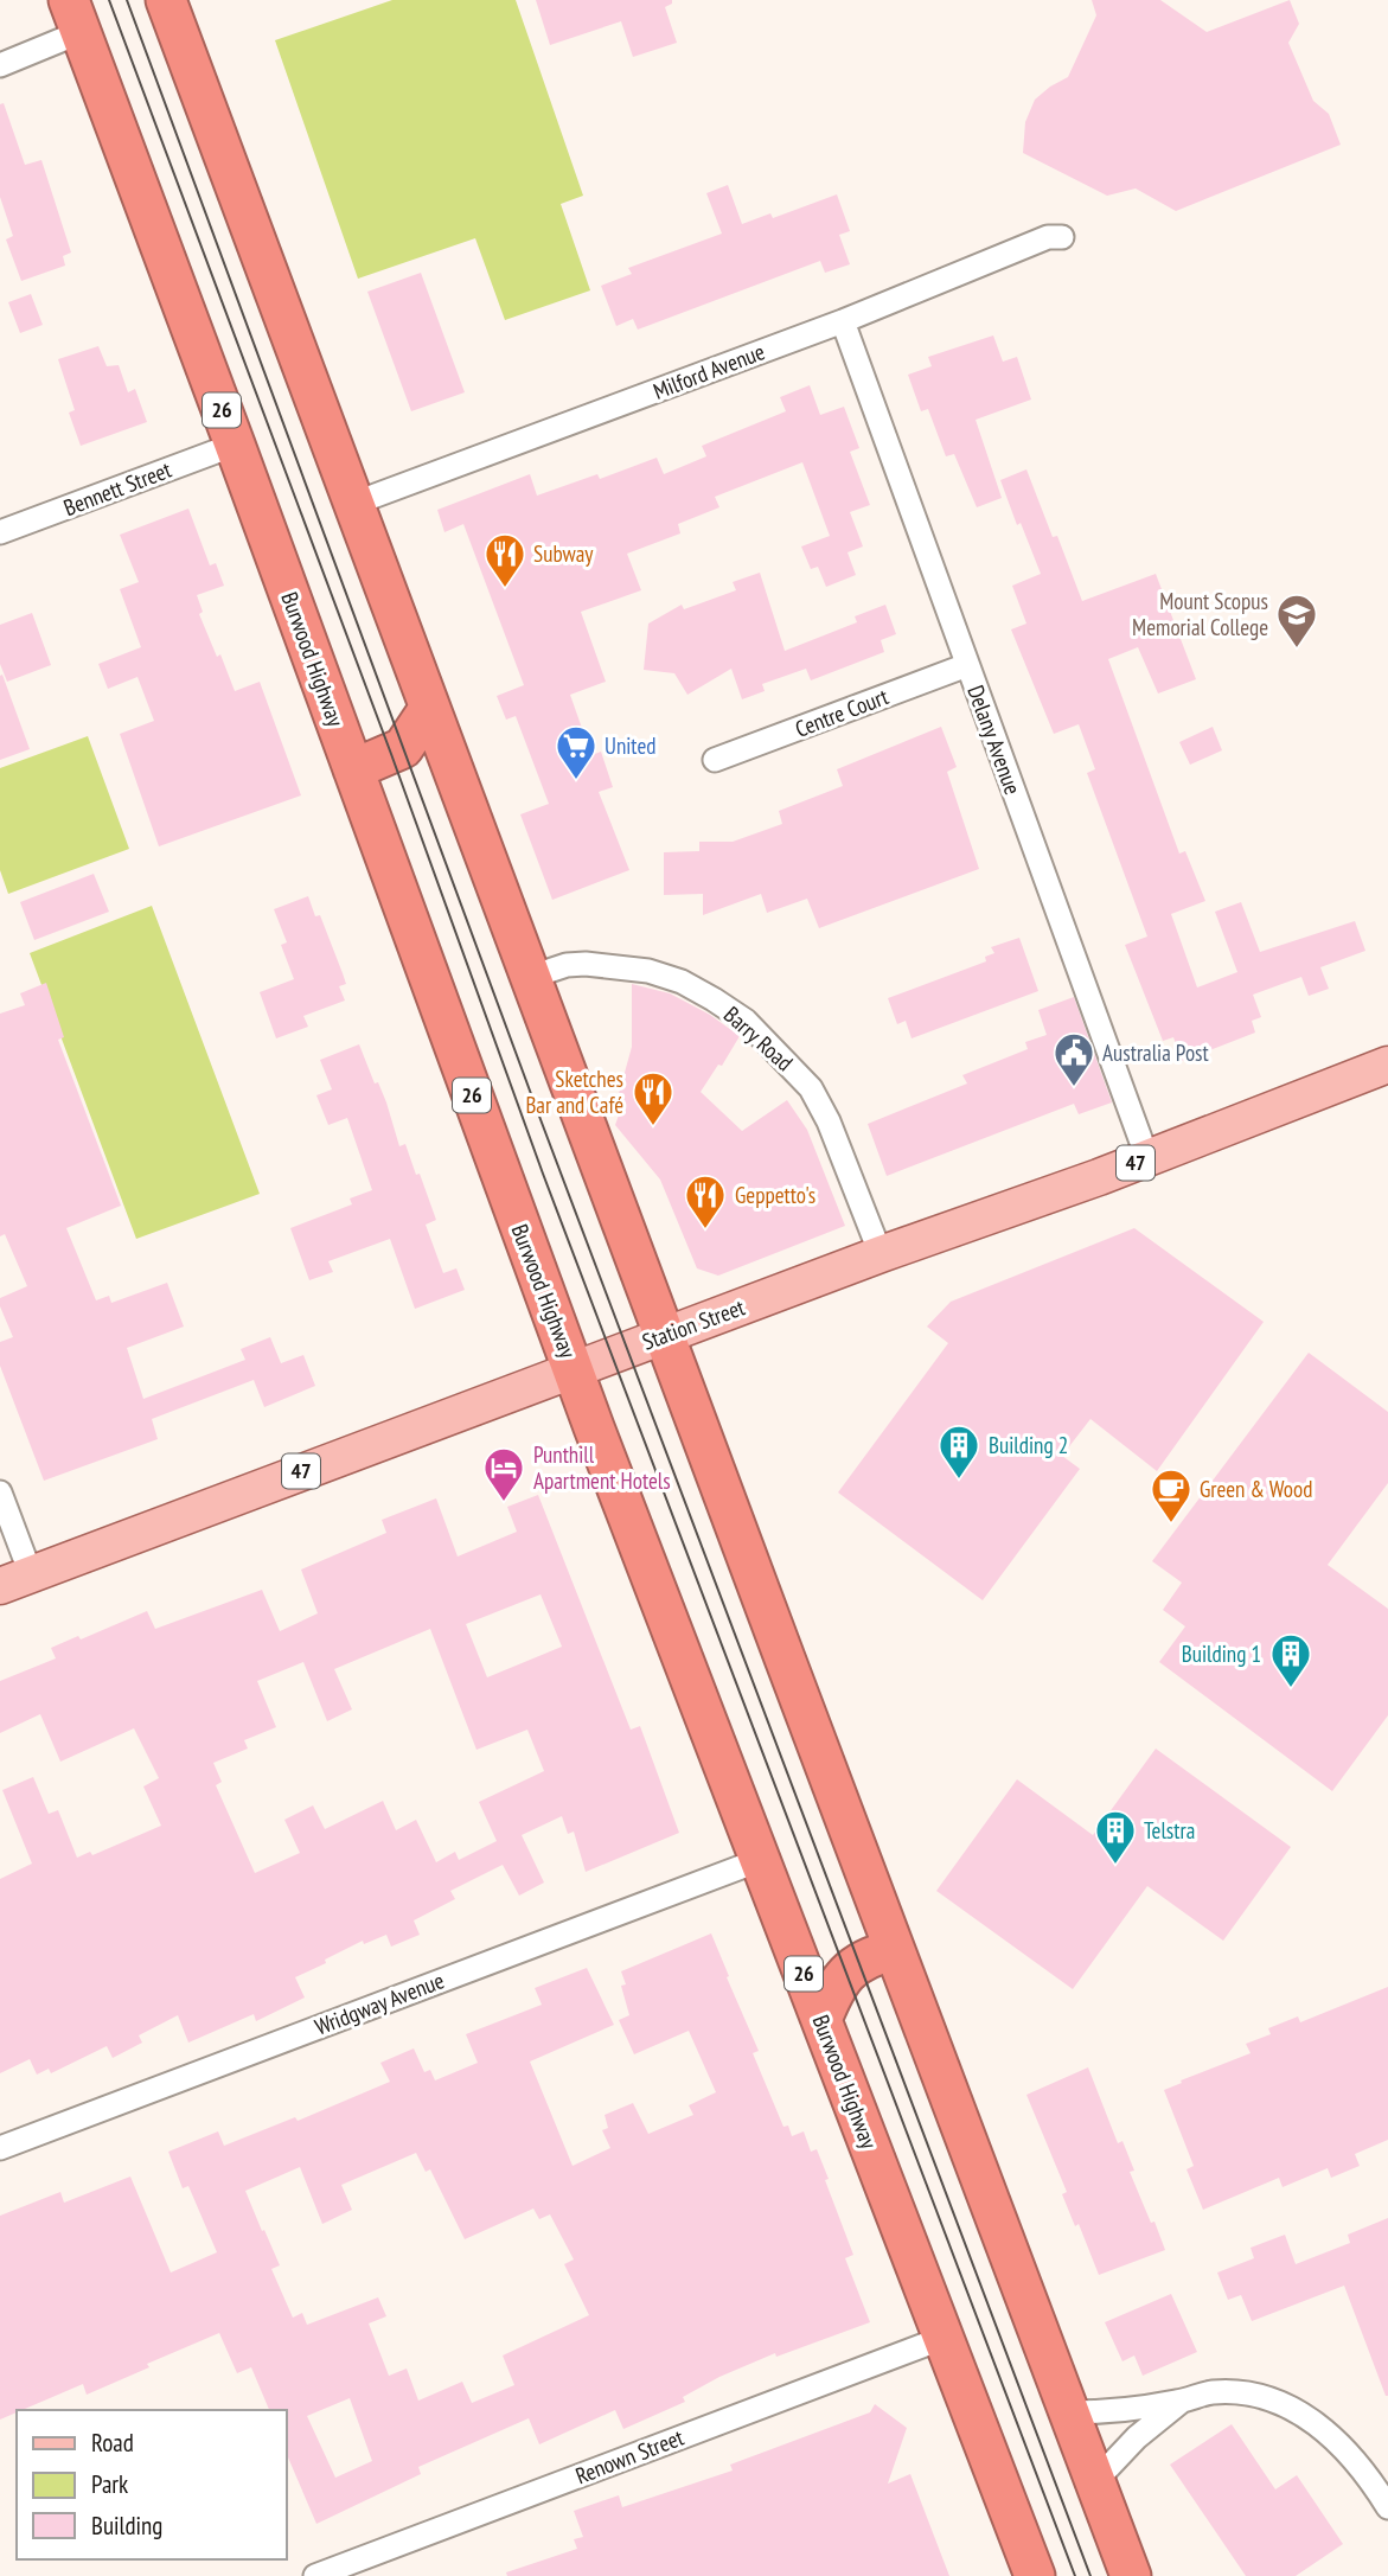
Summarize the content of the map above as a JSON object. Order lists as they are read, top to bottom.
{
  "streets": {
    "highway": ["26", "Burwood Highway"],
    "main road": ["47", "Station Street"],
    "street": [
      "Milford Avenue",
      "Bennett Street",
      "Centre Court",
      "Delany Avenue",
      "Barry Road",
      "Wridgway Avenue",
      "Renown Street"
    ]
  },
  "crossings": [
    ["Milford Avenue", "Delany Avenue"],
    ["Bennett Street", "Burwood Highway"],
    ["Burwood Highway", "Station Street"],
    ["Burwood Highway", "Wridgway Avenue"],
    ["Burwood Highway", "Renown Street"],
    ["Centre Court", "Delany Avenue"],
    ["Delany Avenue", "Station Street"],
    ["Barry Road", "Station Street"]
  ],
  "places": {
    "restaurant": ["Subway", "Sketches Bar and Café", "Geppetto's"],
    "school or university": ["Mount Scopus Memorial College"],
    "supermarket": ["United"],
    "public building": ["Australia Post"],
    "building": ["Building 2", "Building 1", "Telstra"],
    "hotel": ["Punthill Apartment Hotels"],
    "cafe": ["Green & Wood"]
  },
  "legend": ["Road", "Park", "Building"]
}
